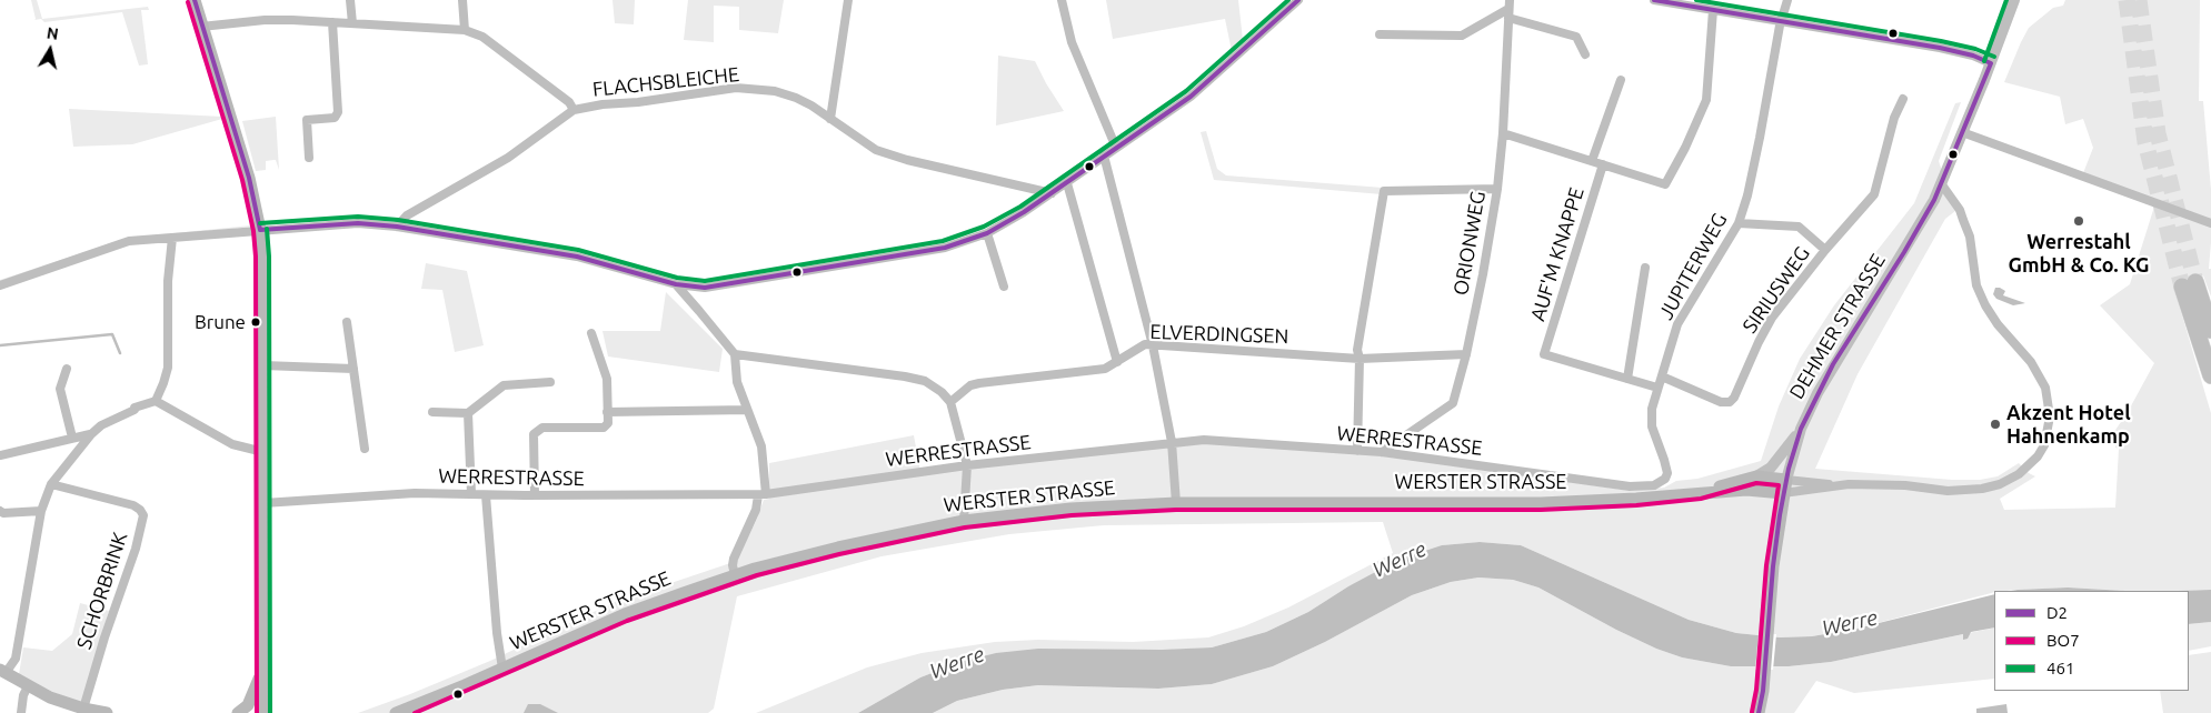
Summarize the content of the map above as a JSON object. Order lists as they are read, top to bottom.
{
  "streets": {
    "main road": ["DEHMER STRASSE", "WERSTER STRASSE"],
    "street": [
      "FLACHSBLEICHE",
      "ORIONWEG",
      "AUF'M KNAPPE",
      "JUPITERWEG",
      "SIRIUSWEG",
      "ELVERDINGSEN",
      "WERRESTRASSE",
      "SCHORBRINK"
    ]
  },
  "crossings": [
    ["ORIONWEG", "ELVERDINGSEN"],
    ["ORIONWEG", "WERRESTRASSE"],
    ["JUPITERWEG", "SIRIUSWEG"],
    ["JUPITERWEG", "WERRESTRASSE"],
    ["DEHMER STRASSE", "WERSTER STRASSE"]
  ],
  "water": ["Werre"],
  "places": ["Werrestahl GmbH & Co. KG", "Brune", "Akzent Hotel Hahnenkamp"],
  "lines": ["transit line D2", "transit line 461", "transit line BO7"],
  "legend": ["D2", "BO7", "461"],
  "north": "top"
}
